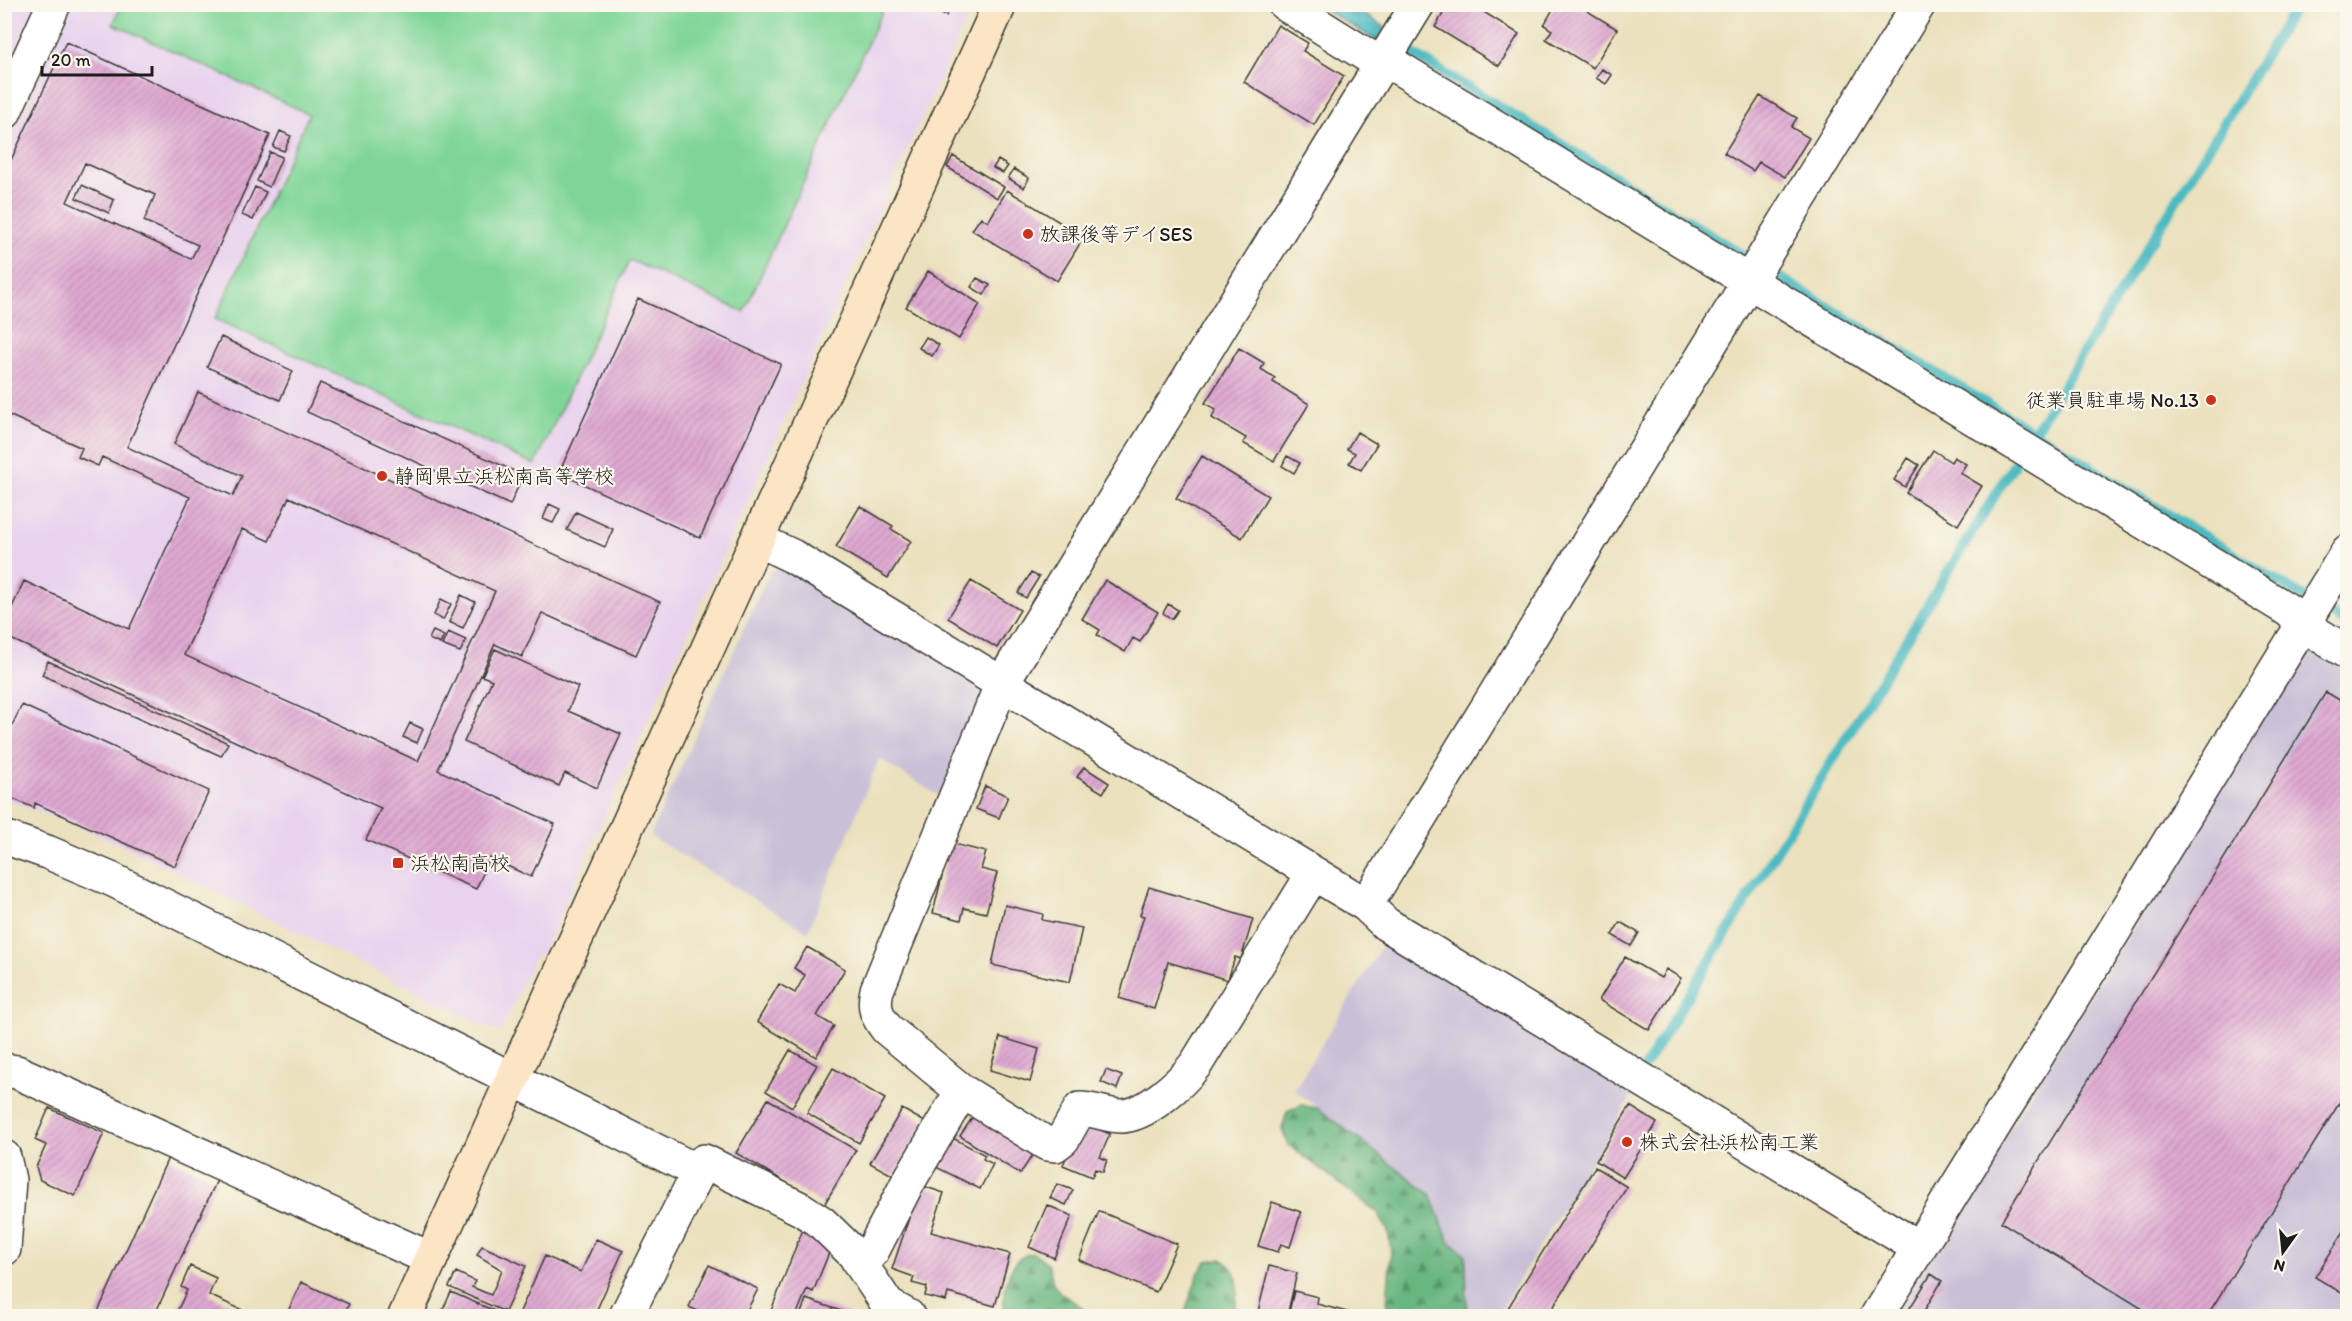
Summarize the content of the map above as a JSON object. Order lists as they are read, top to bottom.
{
  "places": {
    "other": [
      "放課後等デイSES",
      "従業員駐車場 No.13",
      "静岡県立浜松南高等学校",
      "株式会社浜松南工業"
    ],
    "transit": ["浜松南高校"]
  },
  "scale_bar": "20 m",
  "north": "bottom"
}
